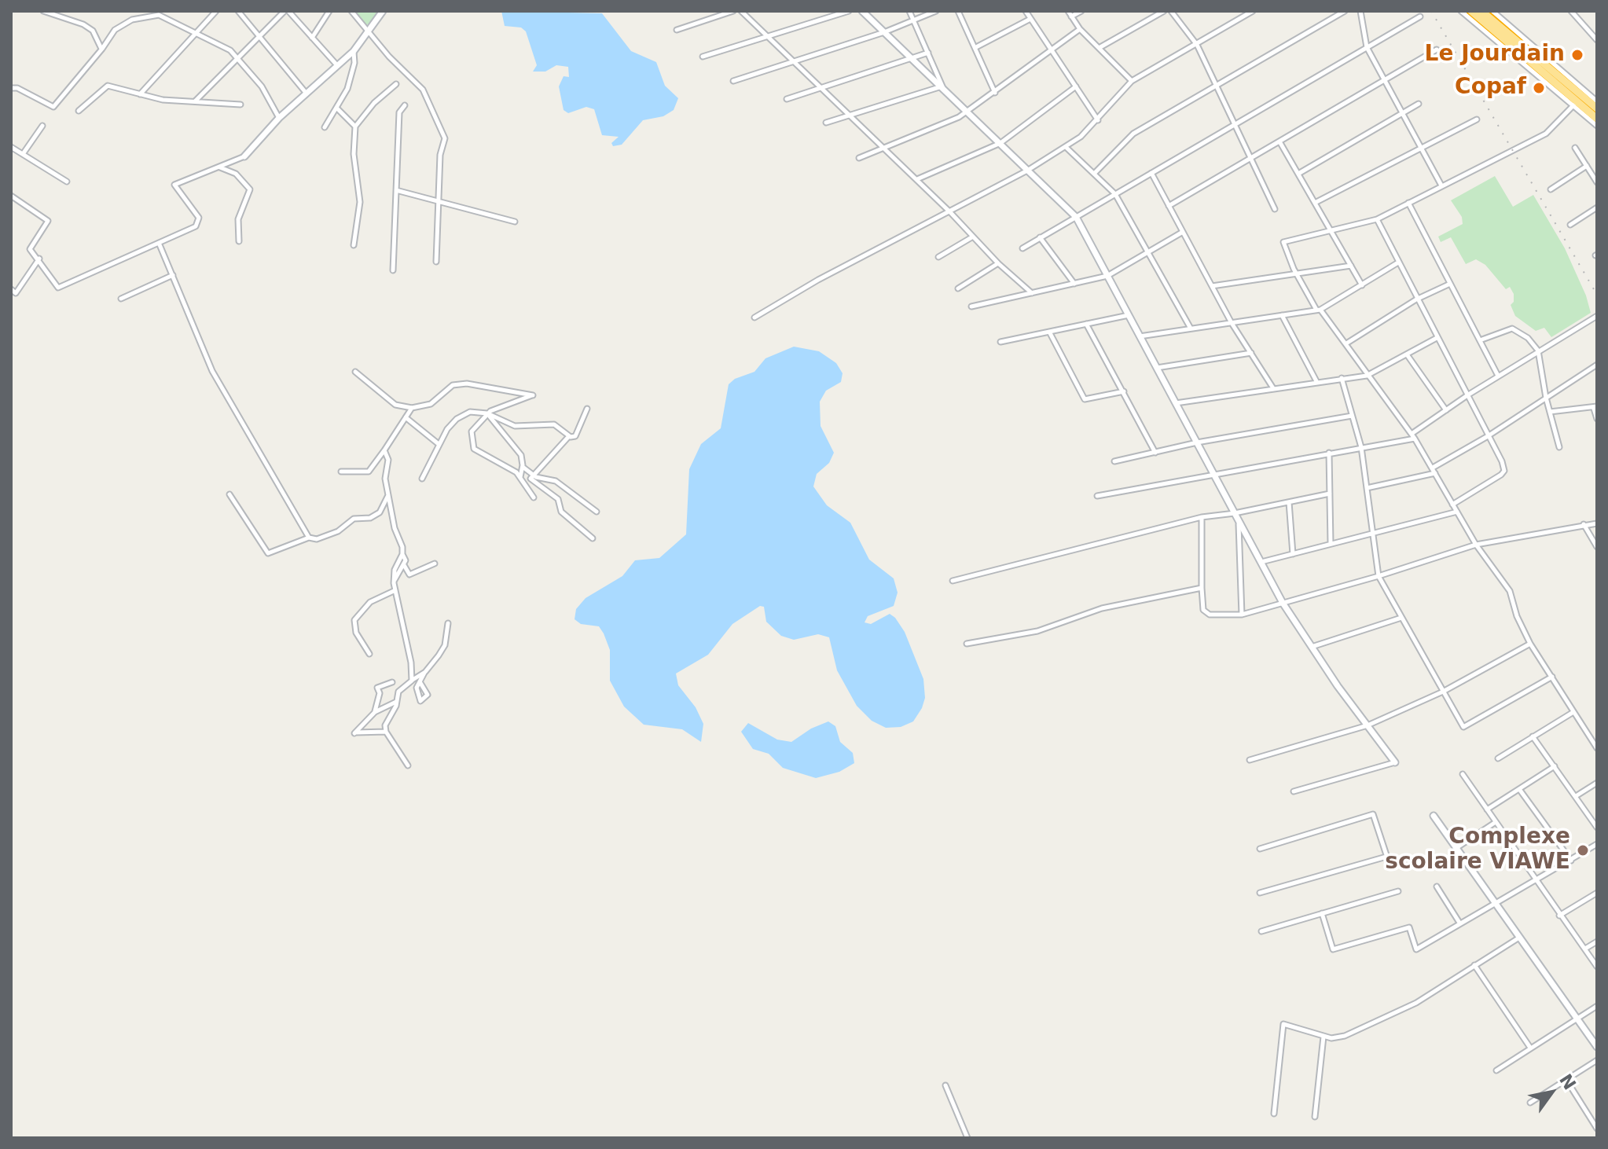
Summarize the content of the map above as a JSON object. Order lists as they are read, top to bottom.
{
  "places": ["Le Jourdain", "Copaf", "Complexe scolaire VIAWE"],
  "north": "top right"
}
